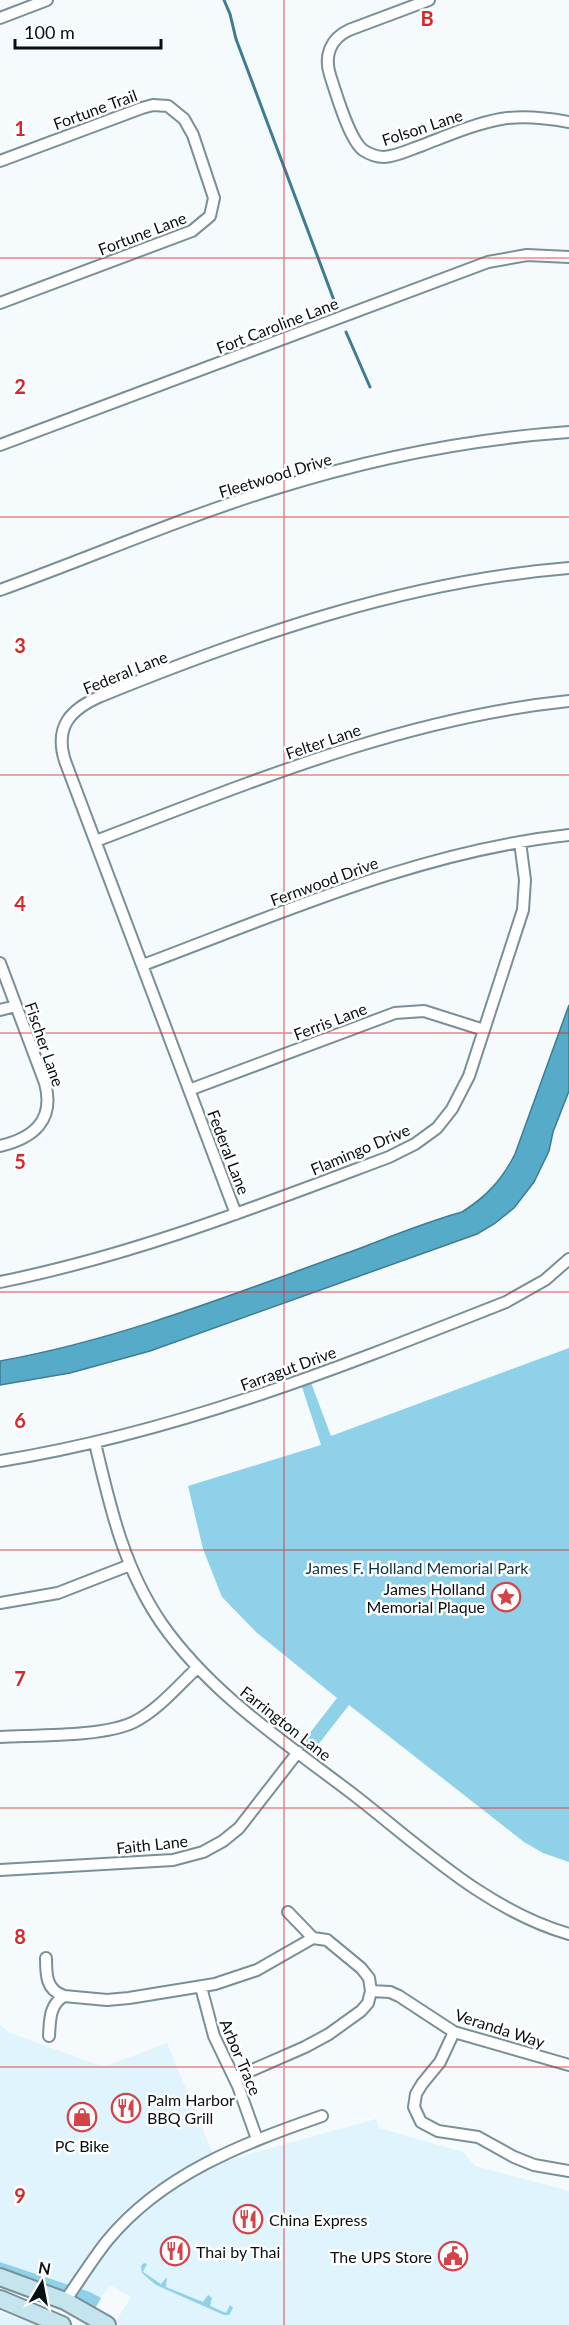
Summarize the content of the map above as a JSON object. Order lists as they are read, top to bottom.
{
  "streets": {
    "street": [
      "Fortune Trail",
      "Folson Lane",
      "Fortune Lane",
      "Fort Caroline Lane",
      "Fleetwood Drive",
      "Federal Lane",
      "Felter Lane",
      "Fernwood Drive",
      "Ferris Lane",
      "Fischer Lane",
      "Flamingo Drive",
      "Farragut Drive",
      "Farrington Lane",
      "Faith Lane",
      "Veranda Way",
      "Arbor Trace"
    ]
  },
  "crossings": [
    ["Fortune Trail", "Fortune Lane"],
    ["Federal Lane", "Felter Lane"],
    ["Federal Lane", "Fernwood Drive"],
    ["Federal Lane", "Ferris Lane"],
    ["Federal Lane", "Flamingo Drive"],
    ["Fernwood Drive", "Flamingo Drive"],
    ["Ferris Lane", "Flamingo Drive"],
    ["Farragut Drive", "Farrington Lane"],
    ["Farrington Lane", "Faith Lane"]
  ],
  "parks": ["James F. Holland Memorial Park"],
  "places": {
    "place": ["James Holland Memorial Plaque"],
    "restaurant": ["Palm Harbor BBQ Grill", "China Express", "Thai by Thai"],
    "shop": ["PC Bike"],
    "public building": ["The UPS Store"]
  },
  "scale_bar": "100 m",
  "north": "top",
  "grid": {
    "columns": ["B"],
    "rows": [
      "1",
      "2",
      "3",
      "4",
      "5",
      "6",
      "7",
      "8",
      "9"
    ]
  }
}
